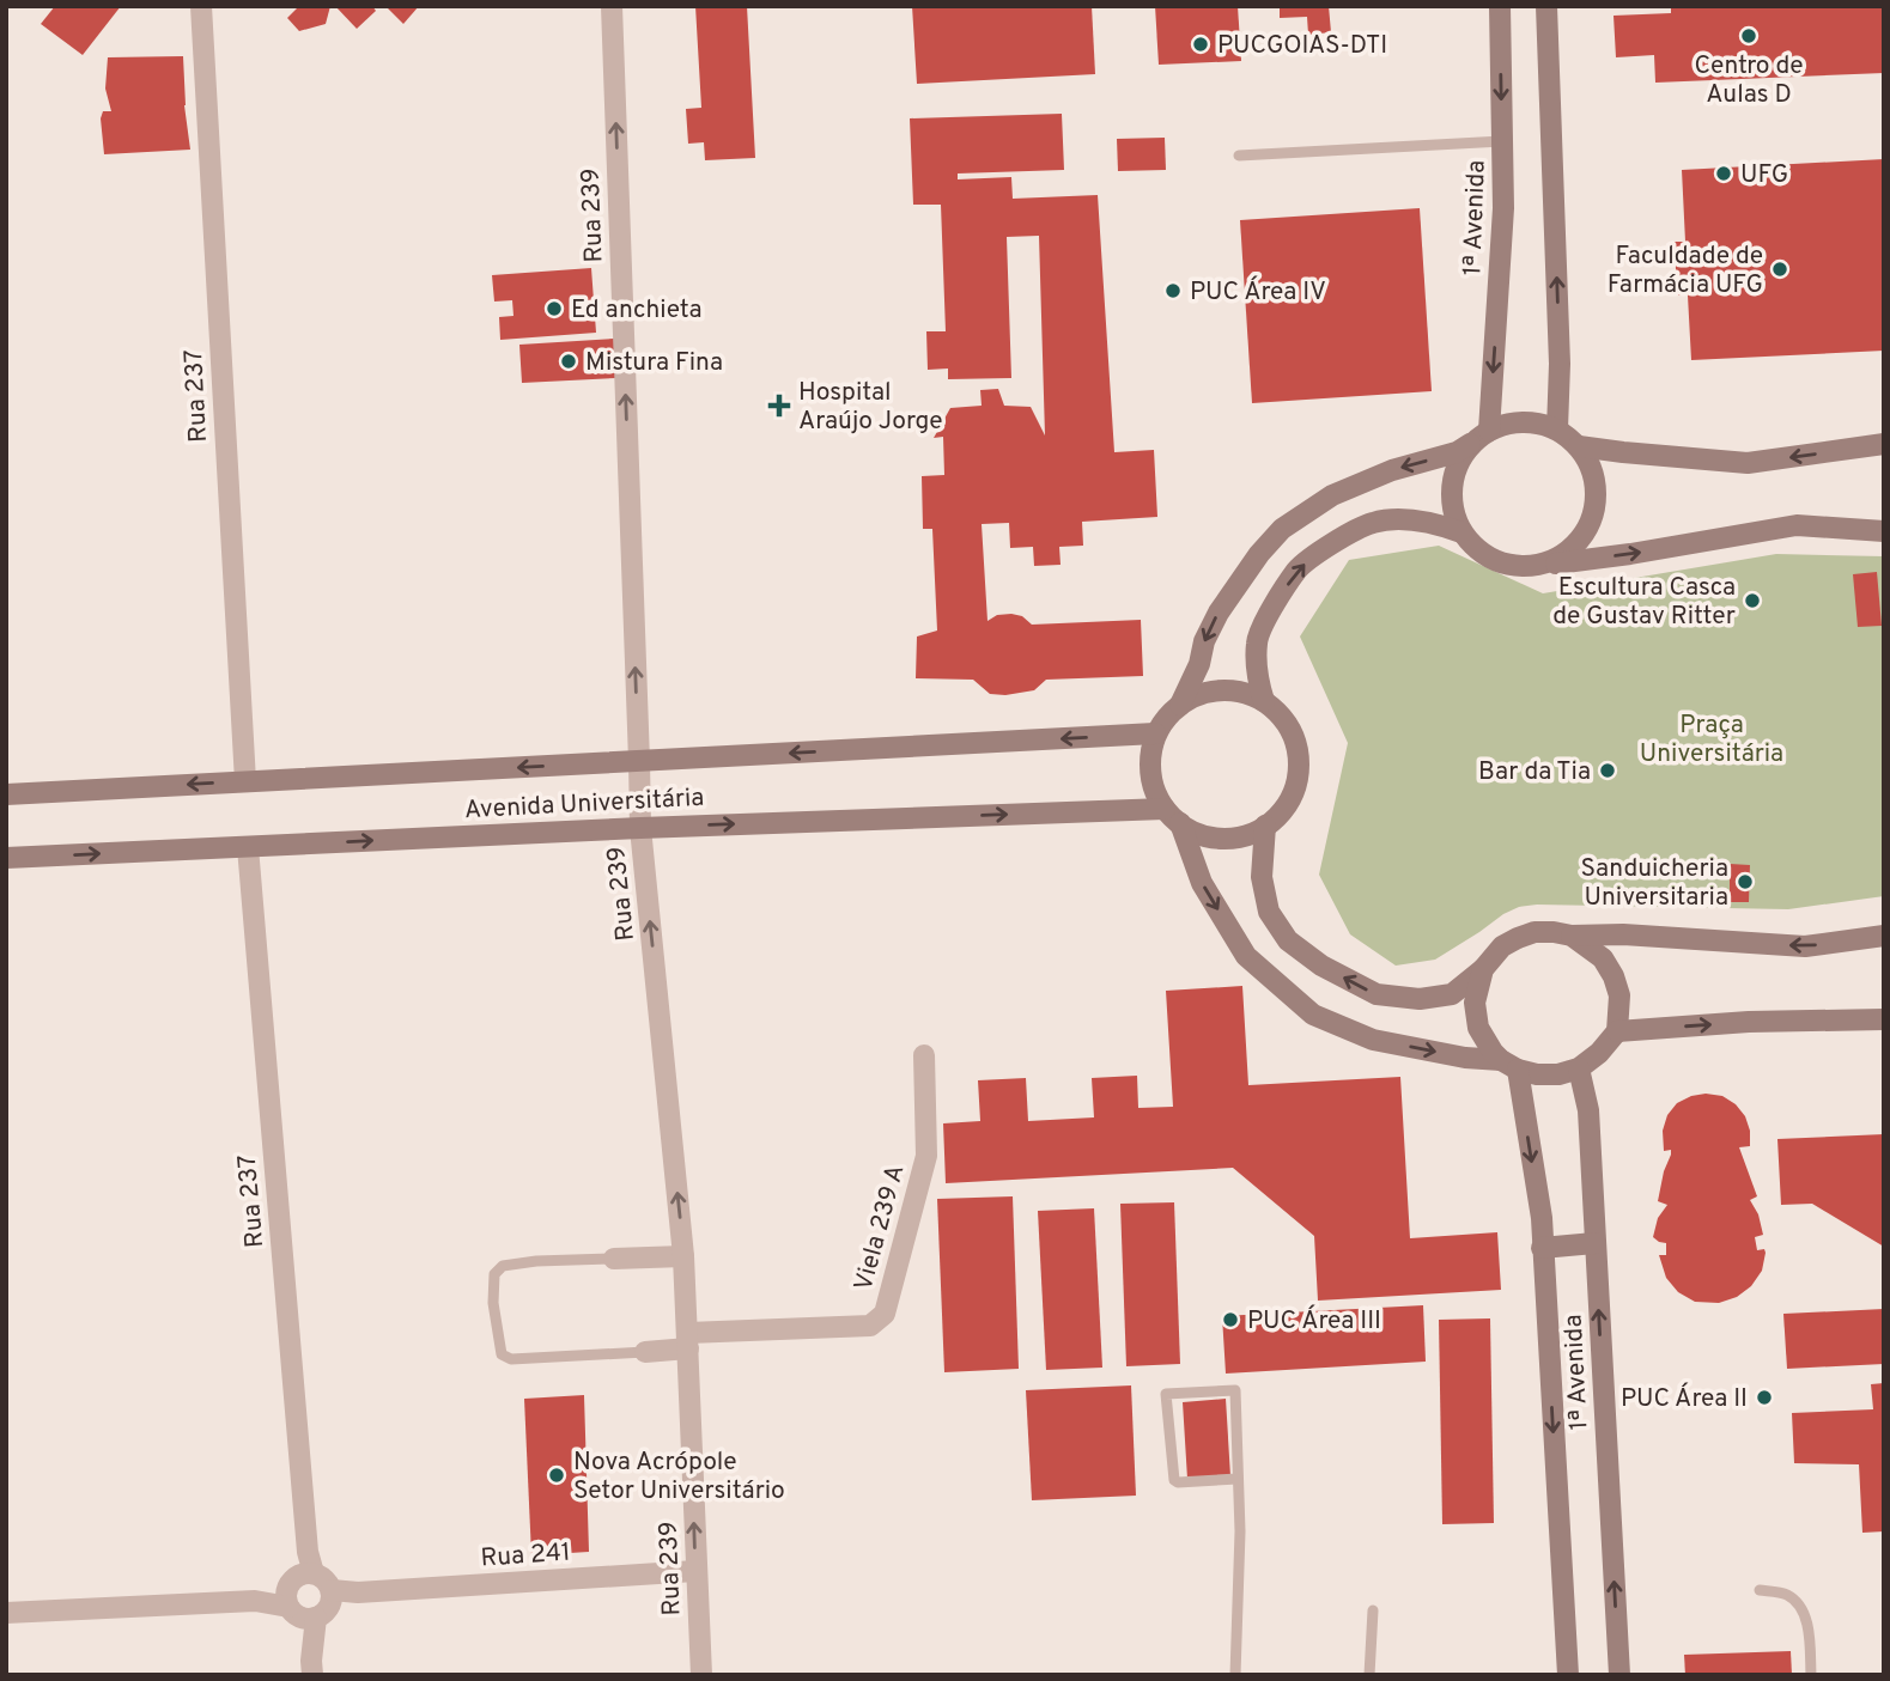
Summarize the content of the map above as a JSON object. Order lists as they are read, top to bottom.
{
  "streets": {
    "main road": ["1ª Avenida", "Avenida Universitária"],
    "street": [
      "Rua 239",
      "Rua 237",
      "Viela 239 A",
      "Rua 241"
    ]
  },
  "crossings": [
    ["Rua 239", "Avenida Universitária"],
    ["Rua 239", "Viela 239 A"],
    ["Rua 239", "Rua 241"],
    ["Rua 237", "Avenida Universitária"],
    ["Rua 237", "Rua 241"]
  ],
  "one_way": ["Rua 239"],
  "parks": ["Praça Universitária"],
  "places": {
    "other": [
      "Centro de Aulas D",
      "PUCGOIAS-DTI",
      "UFG",
      "Faculdade de Farmácia UFG",
      "PUC Área IV",
      "Ed anchieta",
      "Mistura Fina",
      "Escultura Casca de Gustav Ritter",
      "Bar da Tia",
      "Sanduicheria Universitaria",
      "PUC Área III",
      "PUC Área II",
      "Nova Acrópole Setor Universitário"
    ],
    "health": ["Hospital Araújo Jorge"]
  }
}
